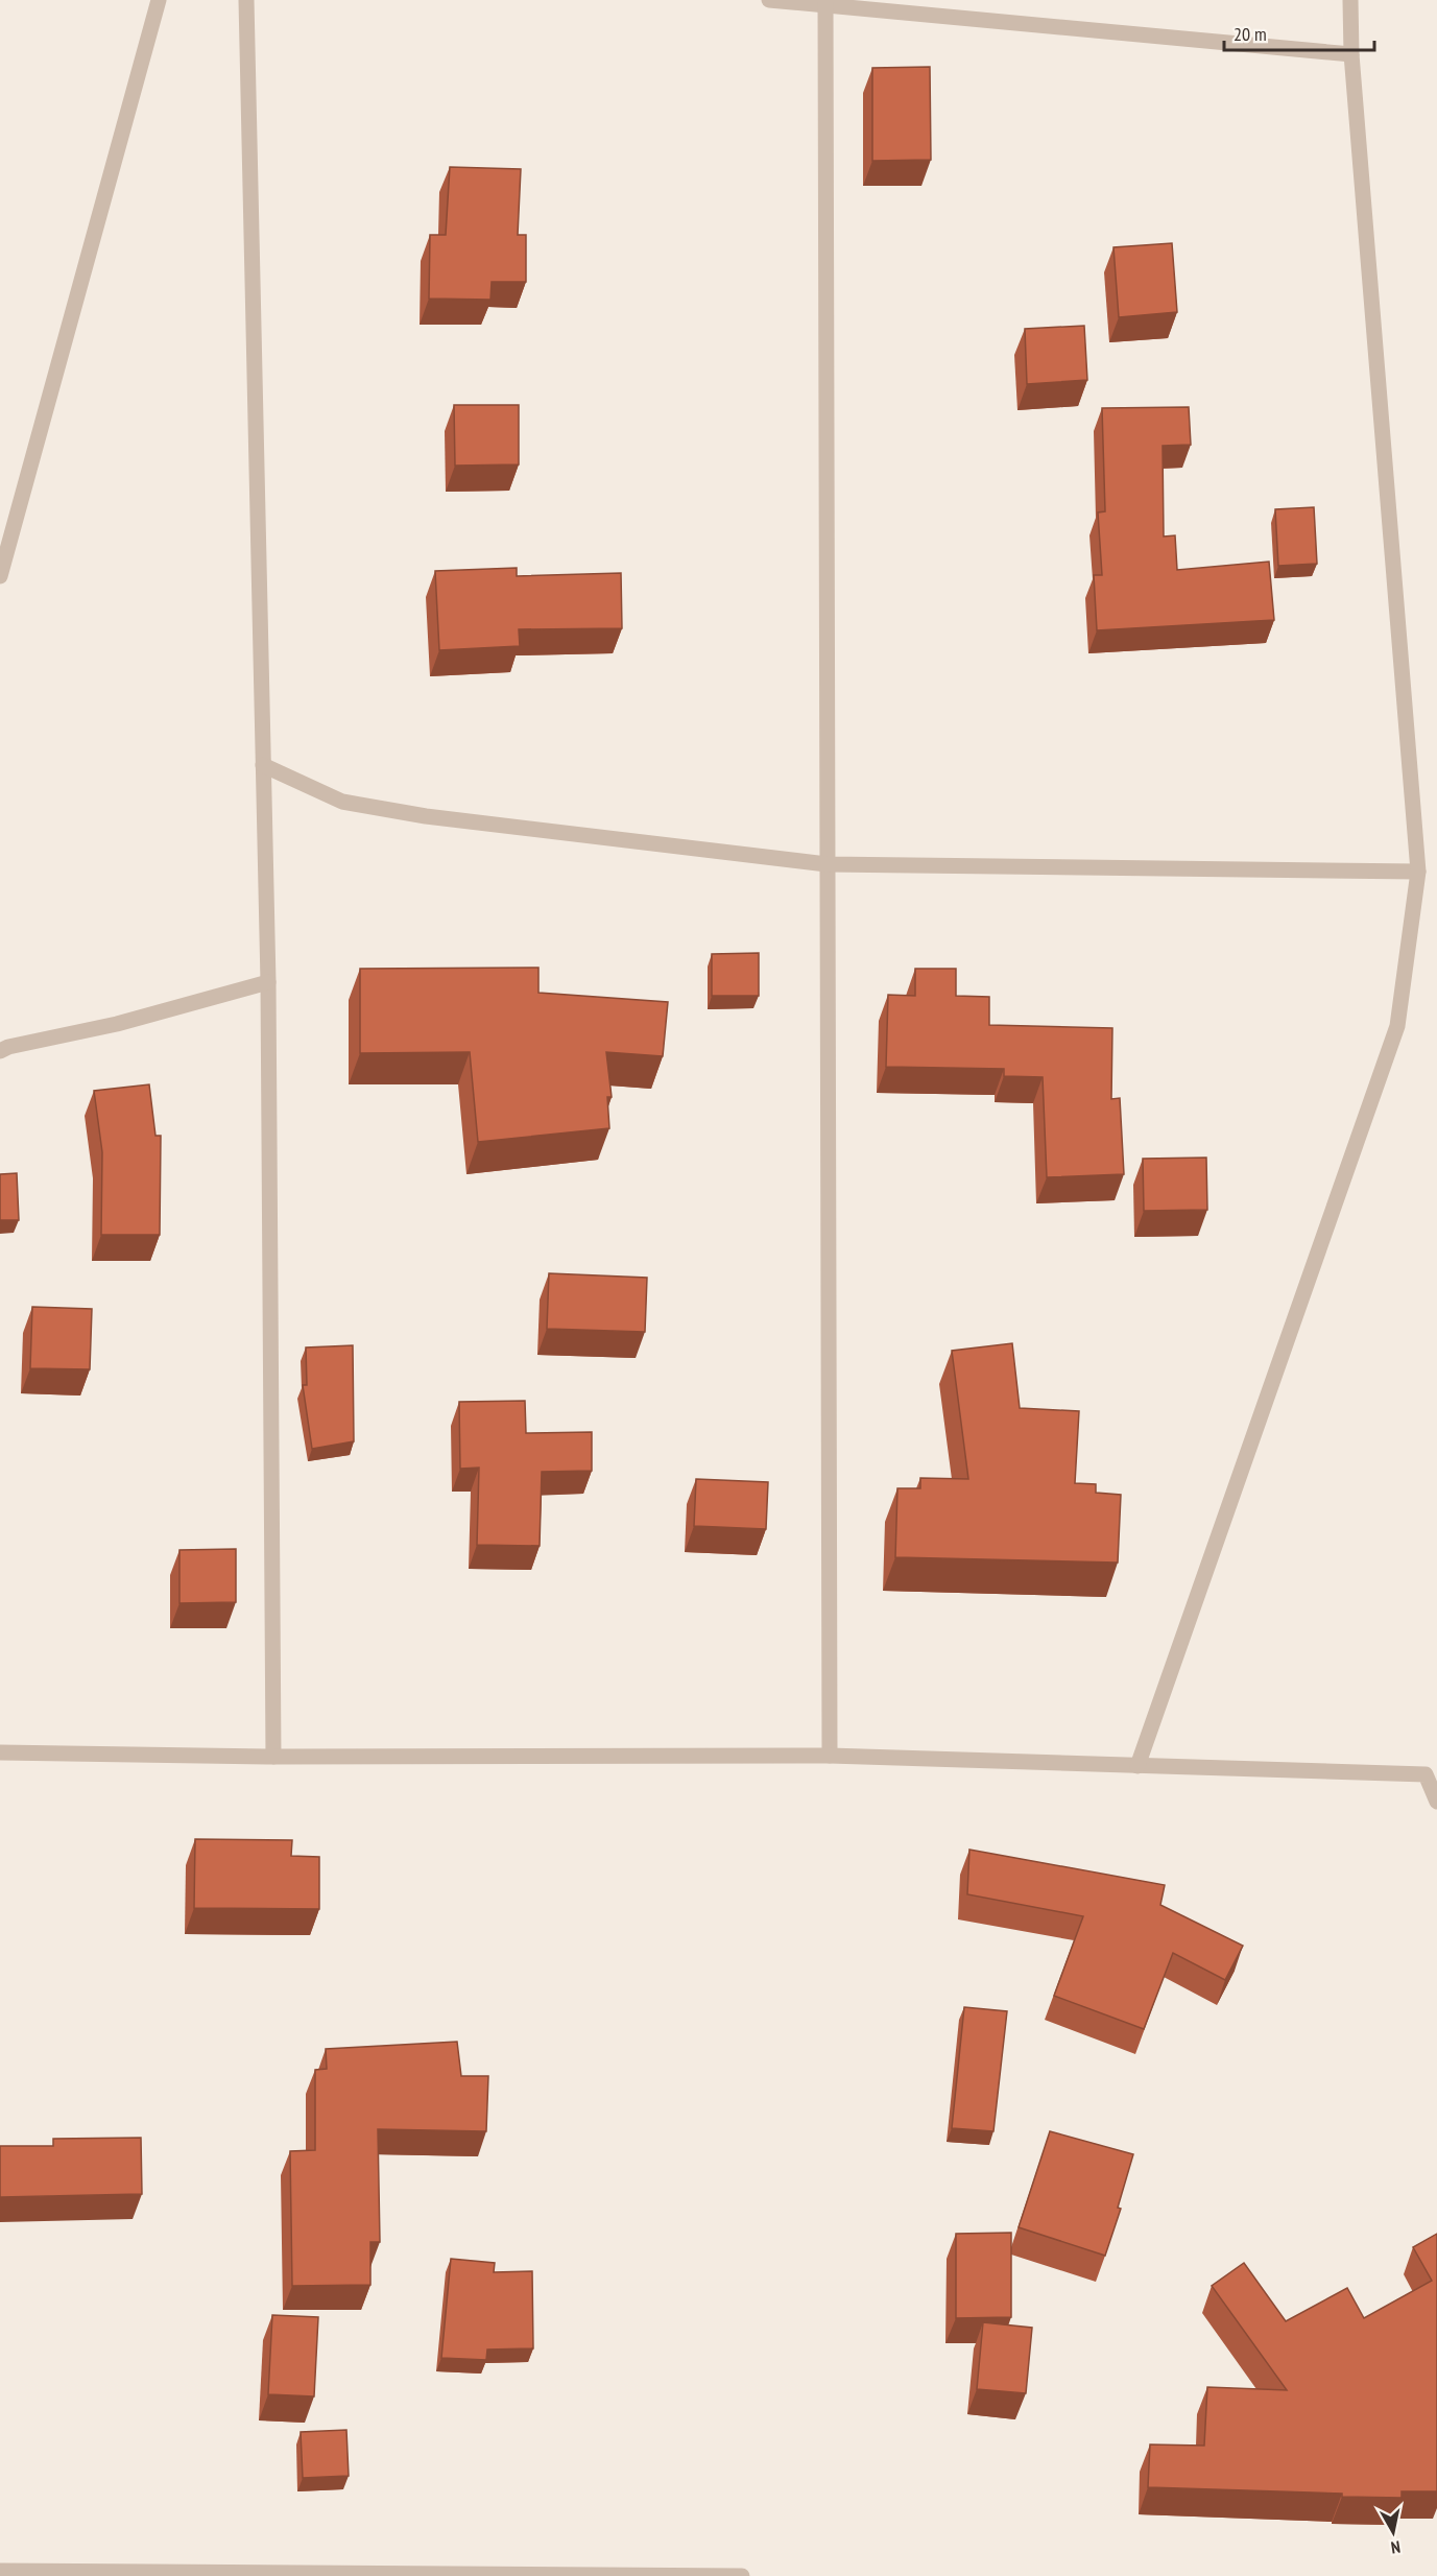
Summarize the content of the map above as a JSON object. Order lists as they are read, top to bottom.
{
  "scale_bar": "20 m",
  "north": "bottom"
}
